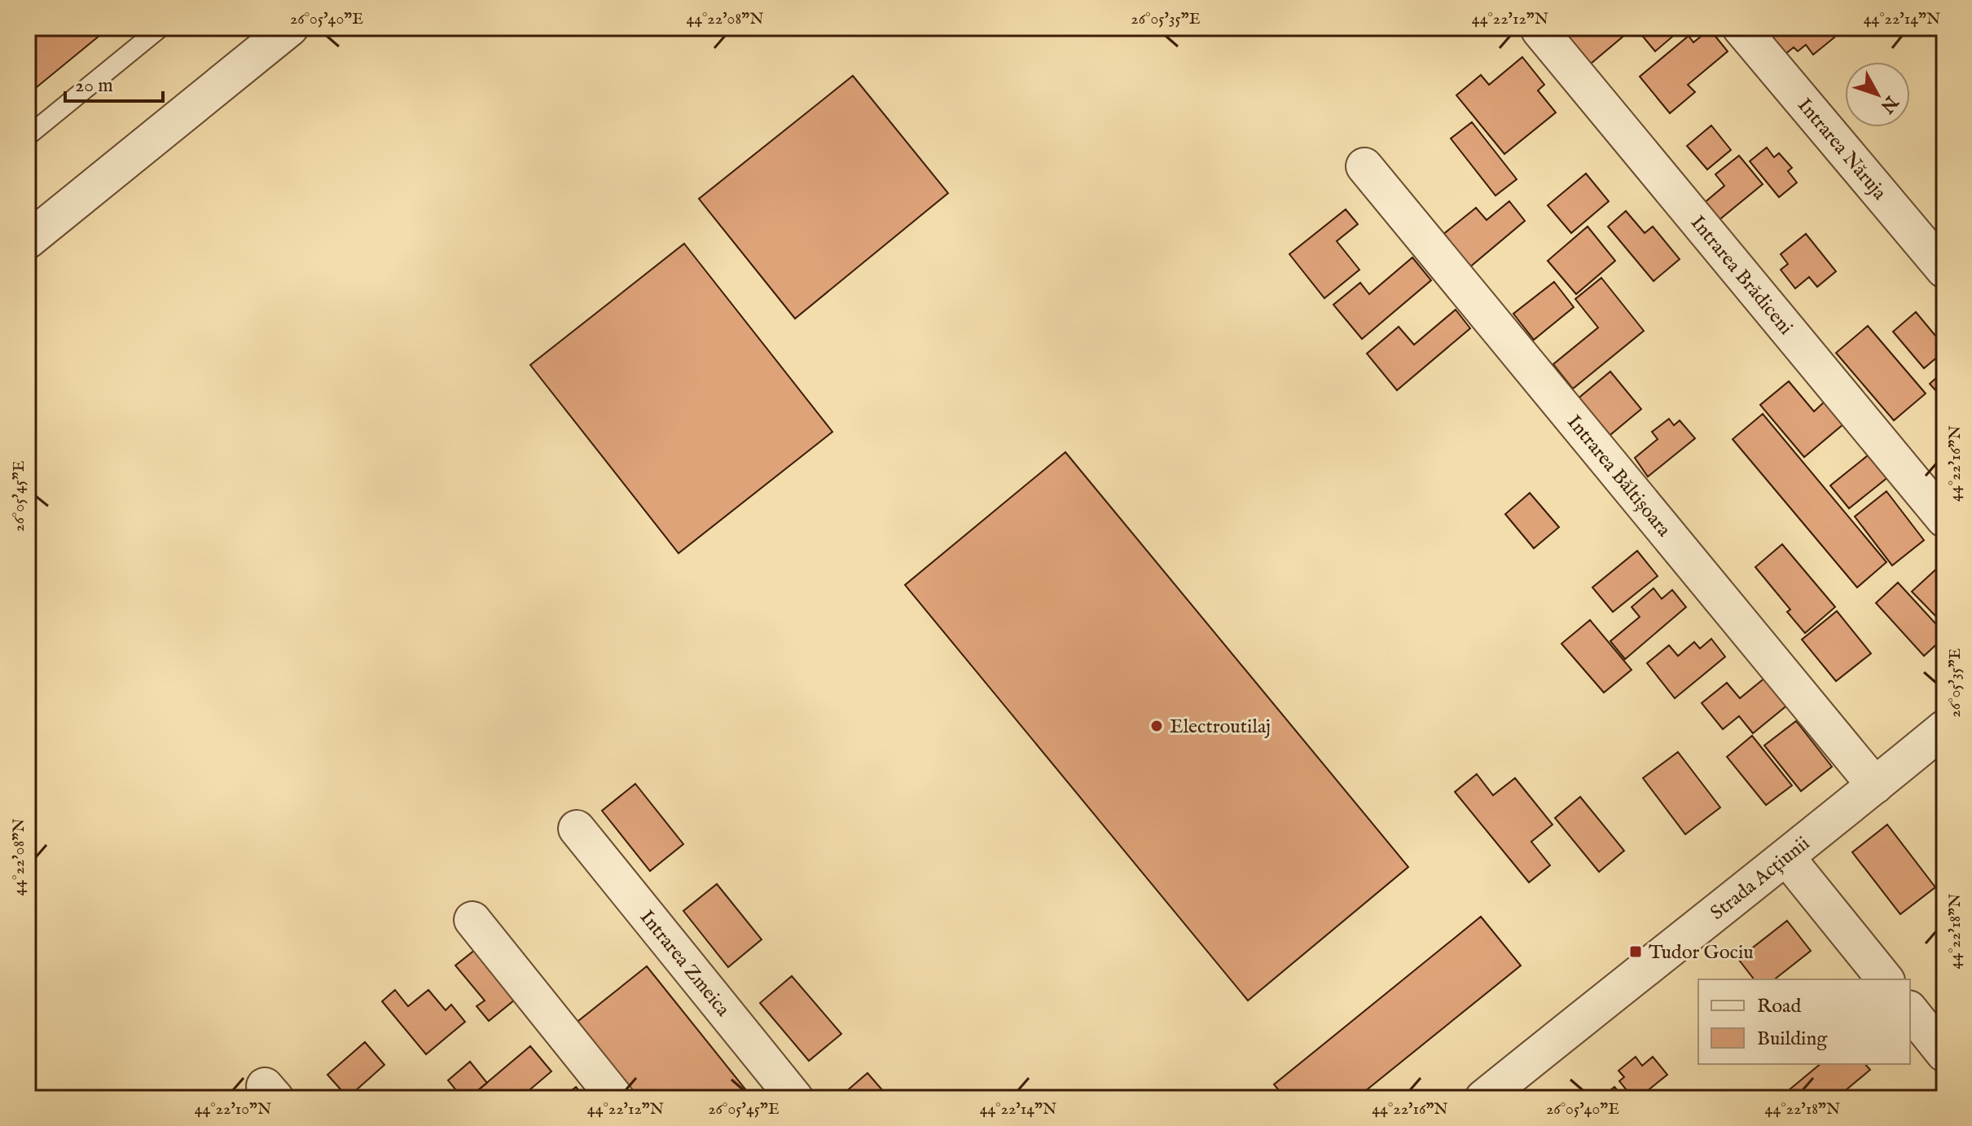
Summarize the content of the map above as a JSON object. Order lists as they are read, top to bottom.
{
  "streets": {
    "street": [
      "Intrarea Năruja",
      "Intrarea Brădiceni",
      "Intrarea Băltișoara",
      "Strada Acțiunii",
      "Intrarea Zmeica"
    ]
  },
  "crossings": [
    ["Intrarea Băltișoara", "Strada Acțiunii"]
  ],
  "places": {
    "other": ["Electroutilaj"],
    "transit": ["Tudor Gociu"]
  },
  "legend": ["Road", "Building"],
  "scale_bar": "20 m",
  "north": "bottom right",
  "coordinates": [
    "26°05'40\"E",
    "44°22'08\"N",
    "26°05'35\"E",
    "44°22'12\"N",
    "44°22'14\"N",
    "44°22'16\"N",
    "26°05'45\"E",
    "44°22'18\"N",
    "44°22'10\"N"
  ]
}
